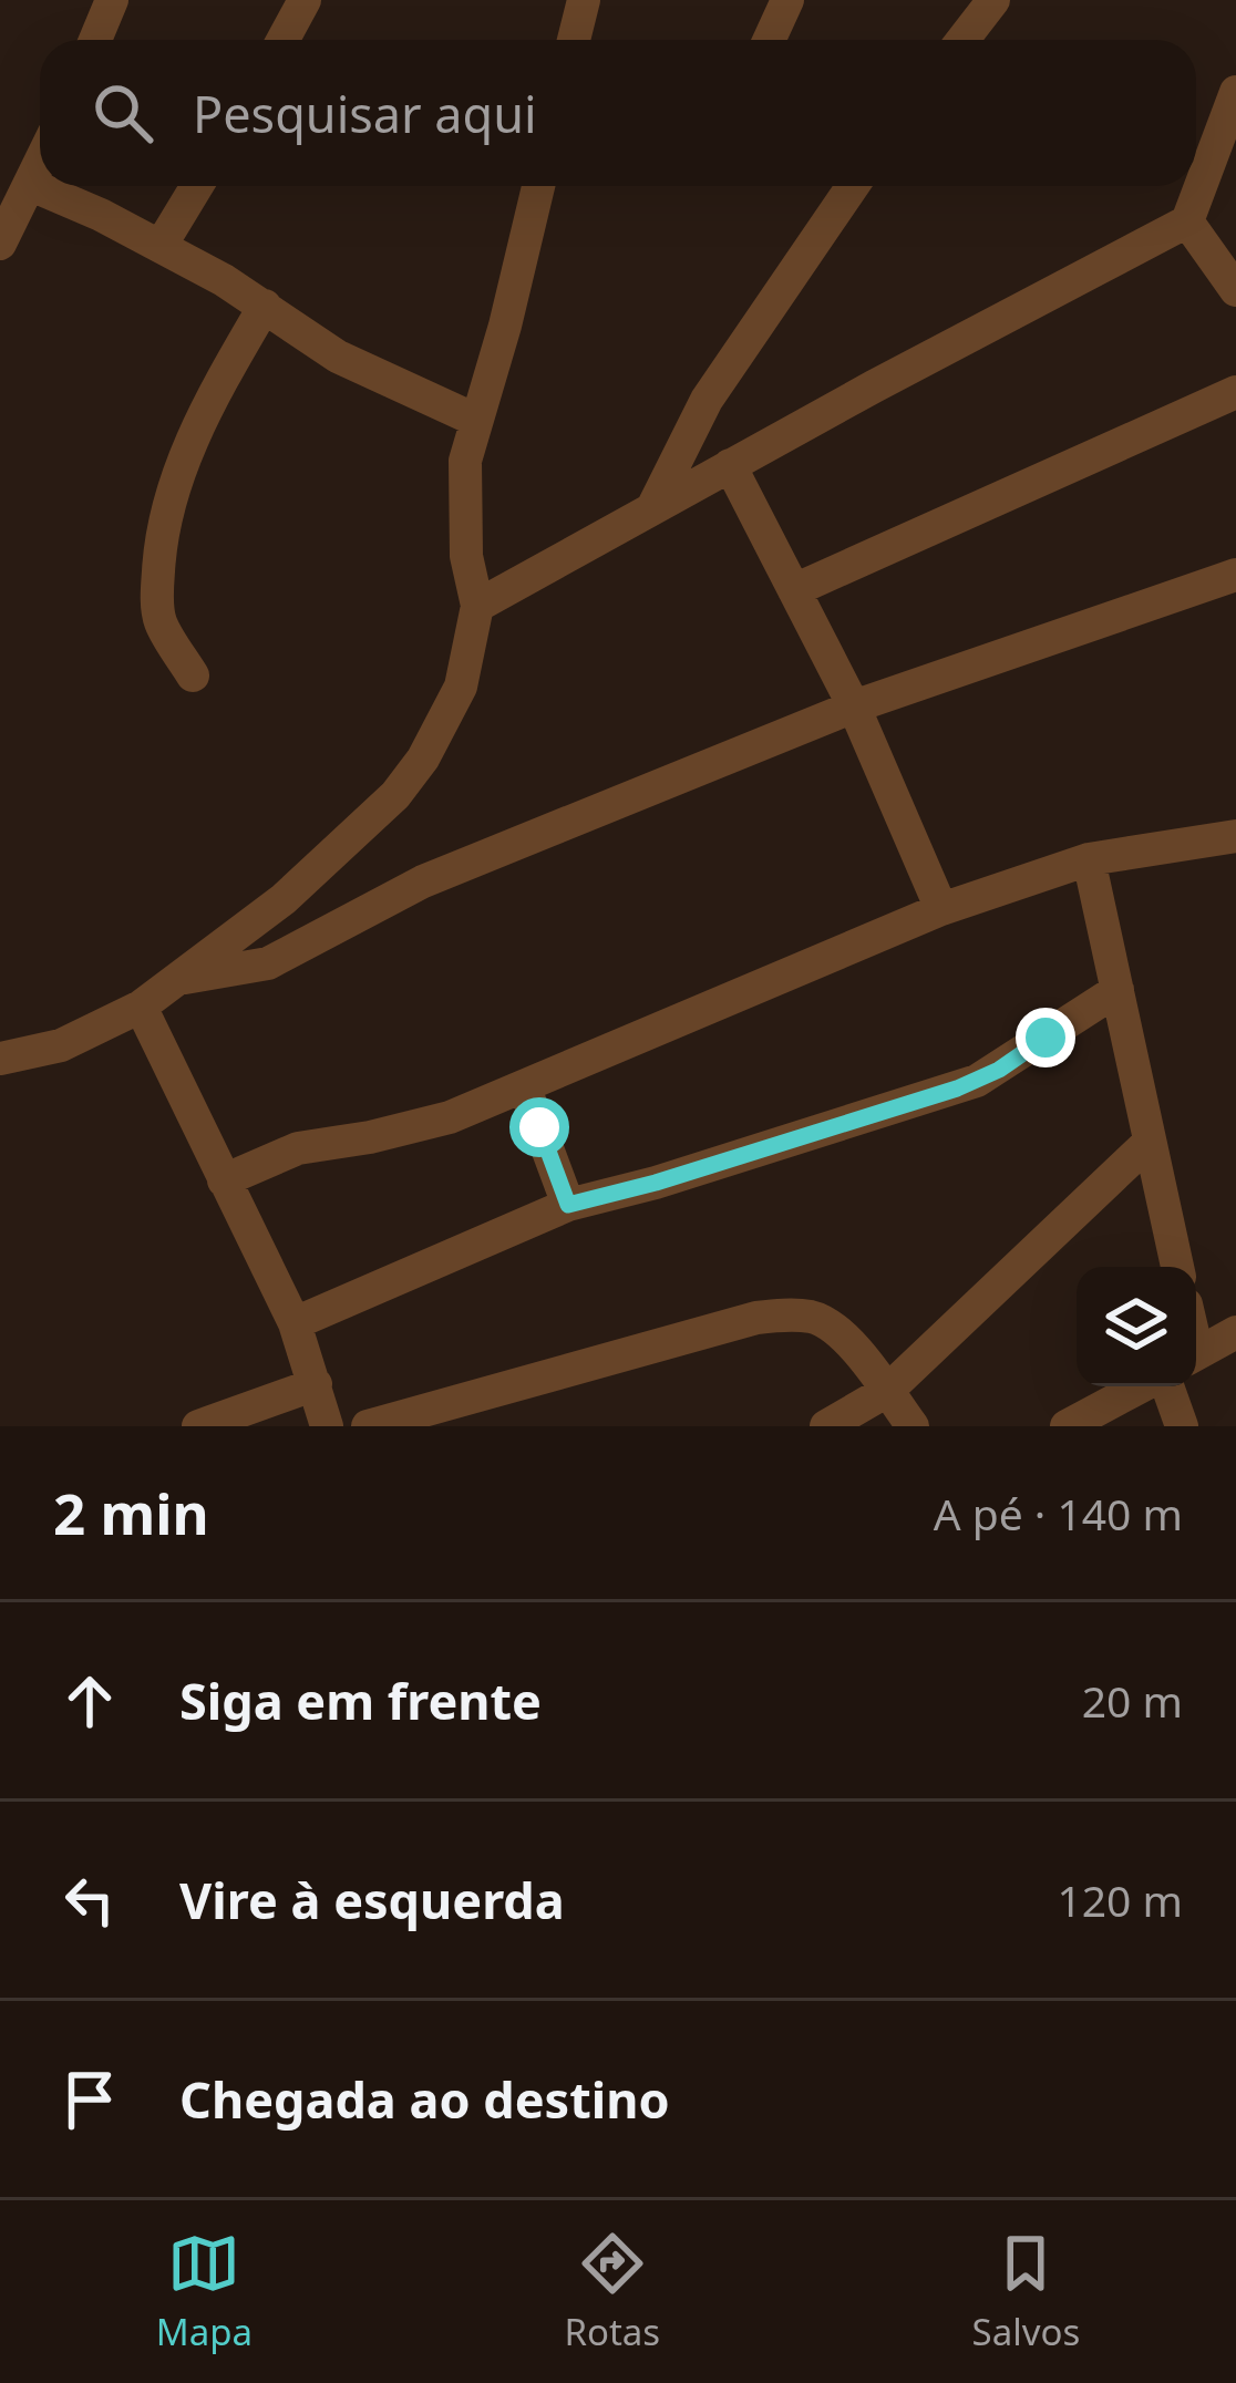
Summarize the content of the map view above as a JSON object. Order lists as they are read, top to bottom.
{
  "page": {
    "search": "Pesquisar aqui",
    "heading": ["2 min", "A pé · 140 m"],
    "list": [
      ["Siga em frente", "20 m"],
      ["Vire à esquerda", "120 m"],
      "Chegada ao destino"
    ],
    "nav": ["Mapa", "Rotas", "Salvos"]
  }
}
